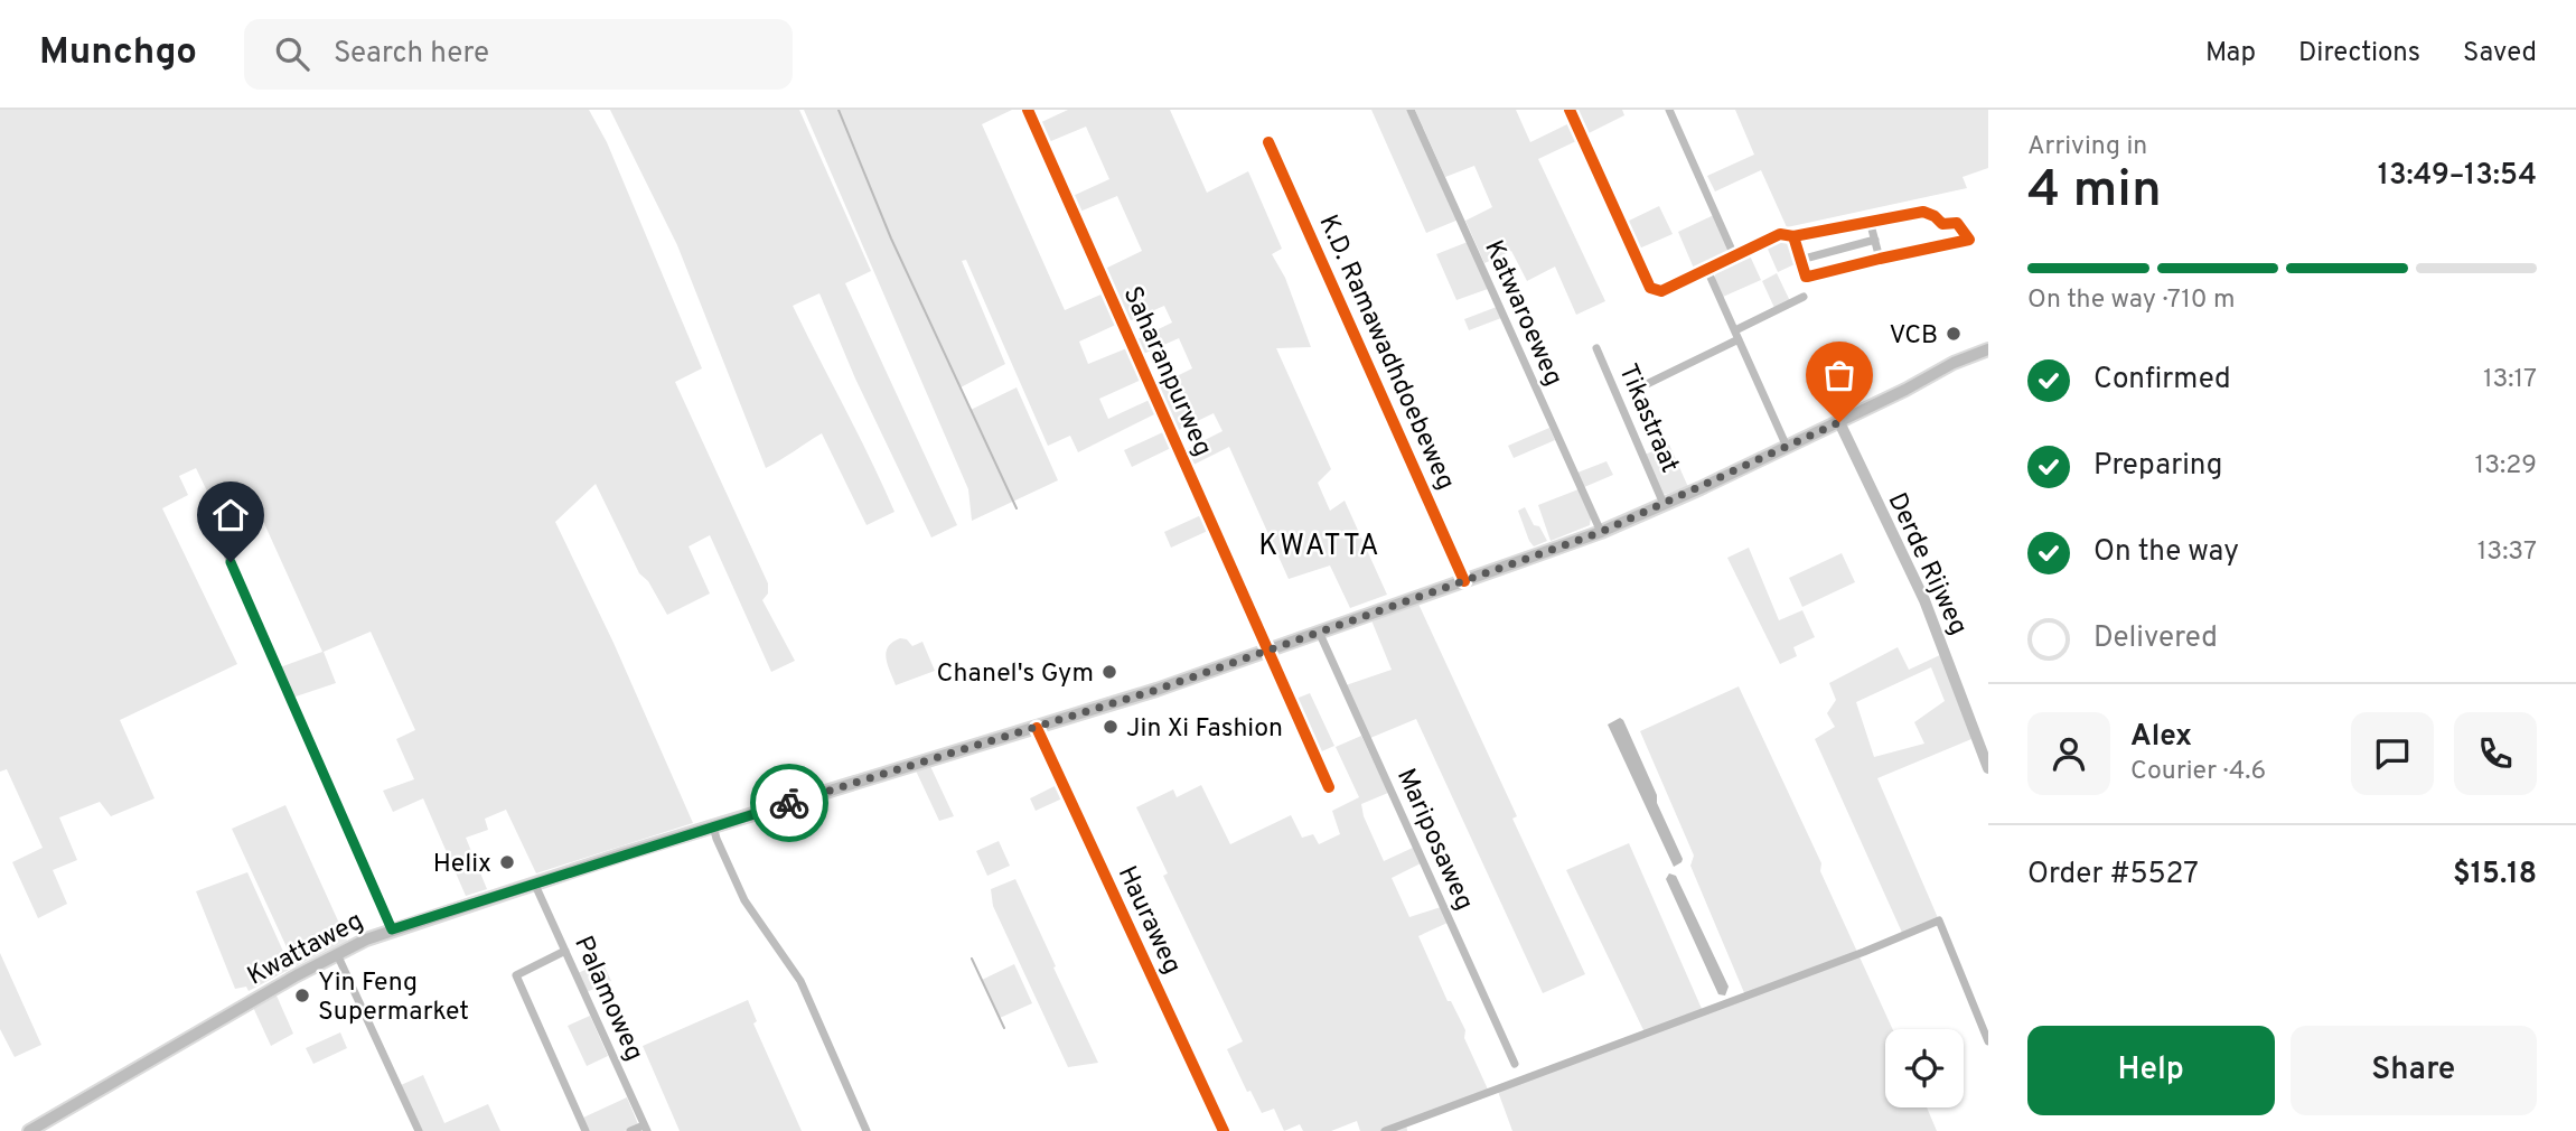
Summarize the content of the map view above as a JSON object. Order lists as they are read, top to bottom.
{
  "streets": {
    "main road": ["Kwattaweg"],
    "street": [
      "Katwaroeweg",
      "K.D. Ramawadhdoebeweg",
      "Saharanpurweg",
      "Tikastraat",
      "Derde Rijweg",
      "Mariposaweg",
      "Hauraweg",
      "Palamoweg"
    ]
  },
  "crossings": [
    ["Katwaroeweg", "Kwattaweg"],
    ["K.D. Ramawadhdoebeweg", "Kwattaweg"],
    ["Saharanpurweg", "Kwattaweg"],
    ["Tikastraat", "Kwattaweg"],
    ["Derde Rijweg", "Kwattaweg"],
    ["Mariposaweg", "Kwattaweg"],
    ["Hauraweg", "Kwattaweg"],
    ["Kwattaweg", "Palamoweg"]
  ],
  "districts": ["KWATTA"],
  "places": [
    "VCB",
    "Chanel's Gym",
    "Jin Xi Fashion",
    "Helix",
    "Yin Feng Supermarket"
  ],
  "page": {
    "header": "Munchgo",
    "search": "Search here",
    "nav": ["Map", "Directions", "Saved"],
    "heading": ["4 min", "Arriving in", "13:49–13:54"],
    "panel": [
      "Alex",
      "Courier · 4.6",
      "Order #5527",
      "$15.18"
    ],
    "bar": "On the way · 710 m",
    "list": [
      ["Confirmed", "13:17"],
      ["Preparing", "13:29"],
      ["On the way", "13:37"],
      "Delivered"
    ],
    "buttons": ["Help", "Share"]
  }
}
